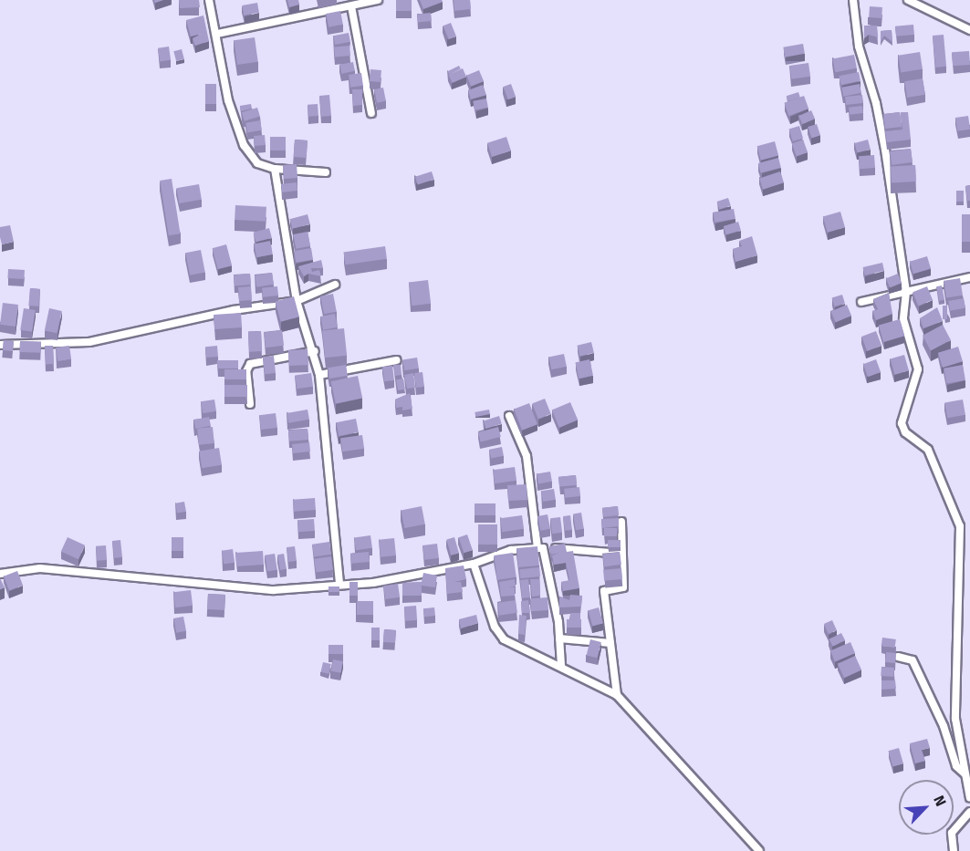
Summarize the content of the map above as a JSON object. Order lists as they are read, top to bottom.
{
  "north": "top right"
}
